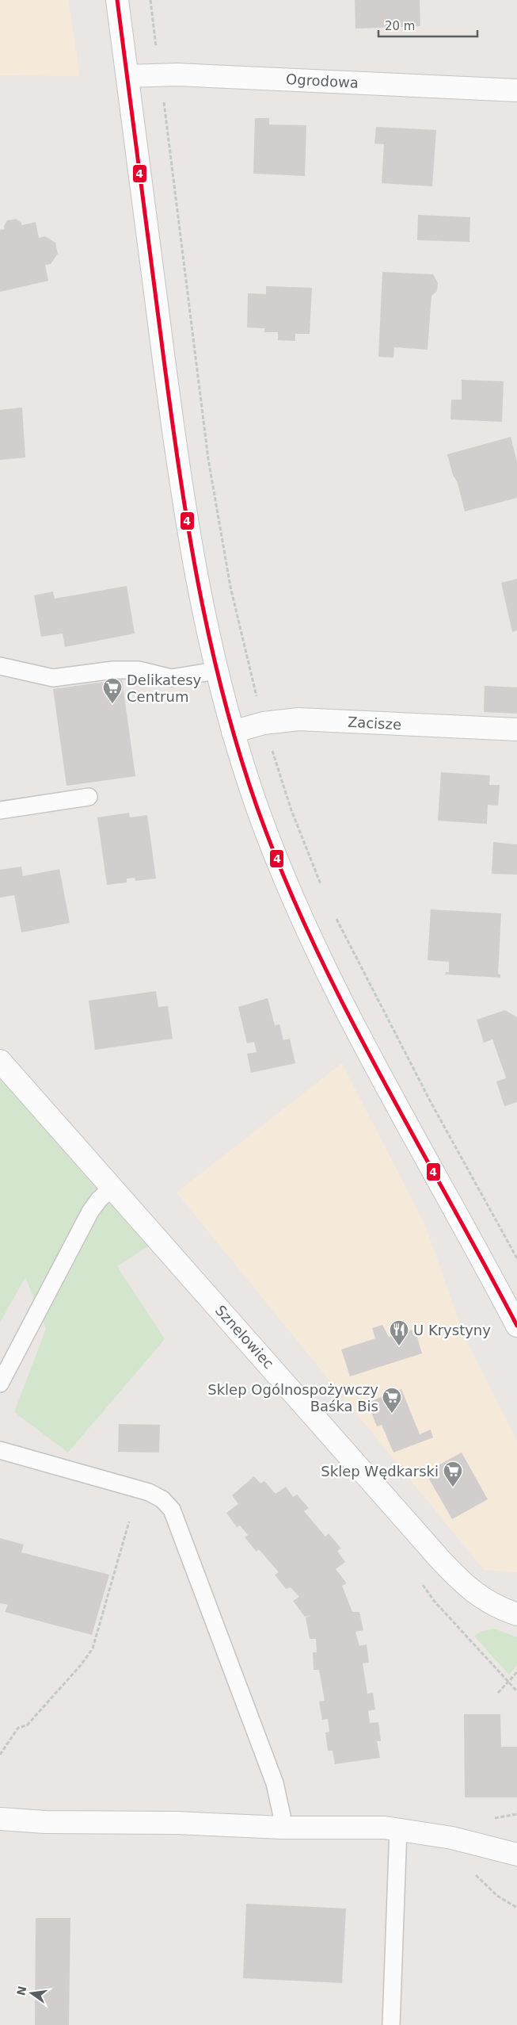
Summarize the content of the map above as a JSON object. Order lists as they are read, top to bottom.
{
  "streets": {
    "street": ["Ogrodowa", "Zacisze", "Sznelowiec"]
  },
  "places": {
    "supermarket": ["Delikatesy Centrum", "Sklep Ogólnospożywczy Baśka Bis", "Sklep Wędkarski"],
    "restaurant": ["U Krystyny"]
  },
  "lines": ["transit line 4"],
  "scale_bar": "20 m",
  "north": "left"
}
